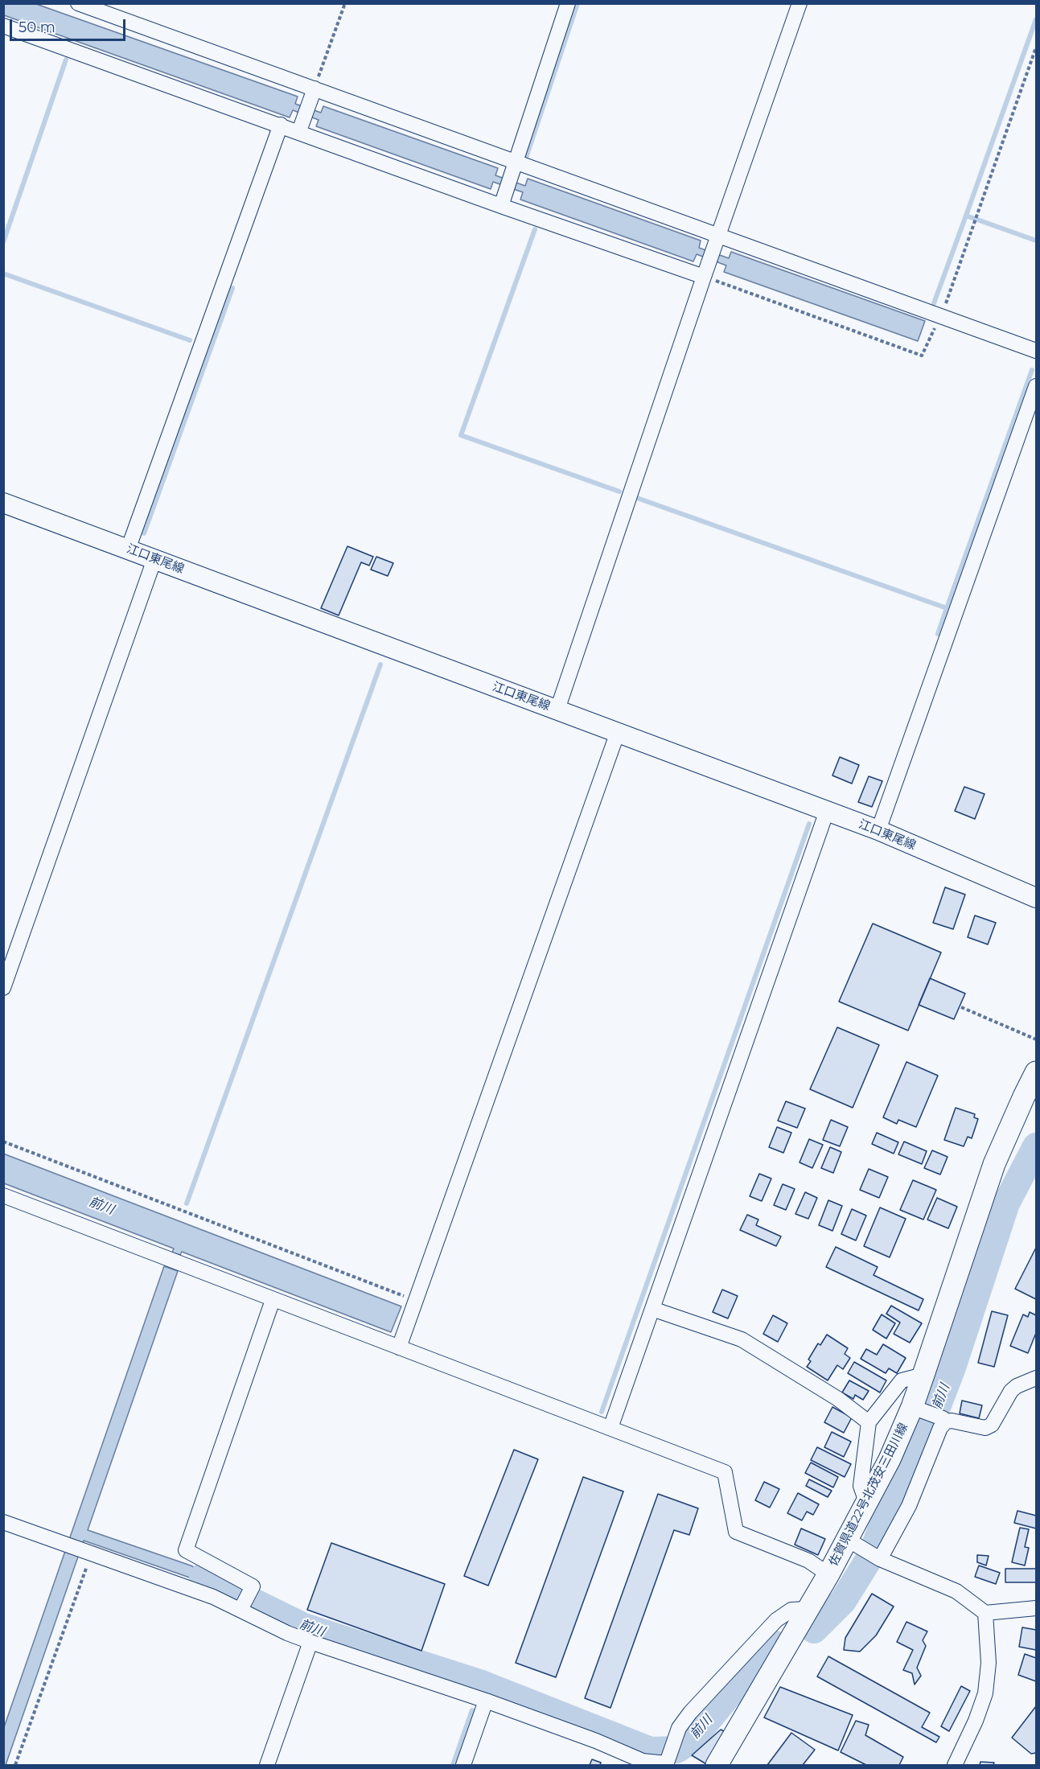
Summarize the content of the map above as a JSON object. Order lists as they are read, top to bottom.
{
  "streets": {
    "main road": ["江口東尾線", "佐賀県道22号北茂安三田川線"]
  },
  "water": ["前川"],
  "scale_bar": "50 m"
}
